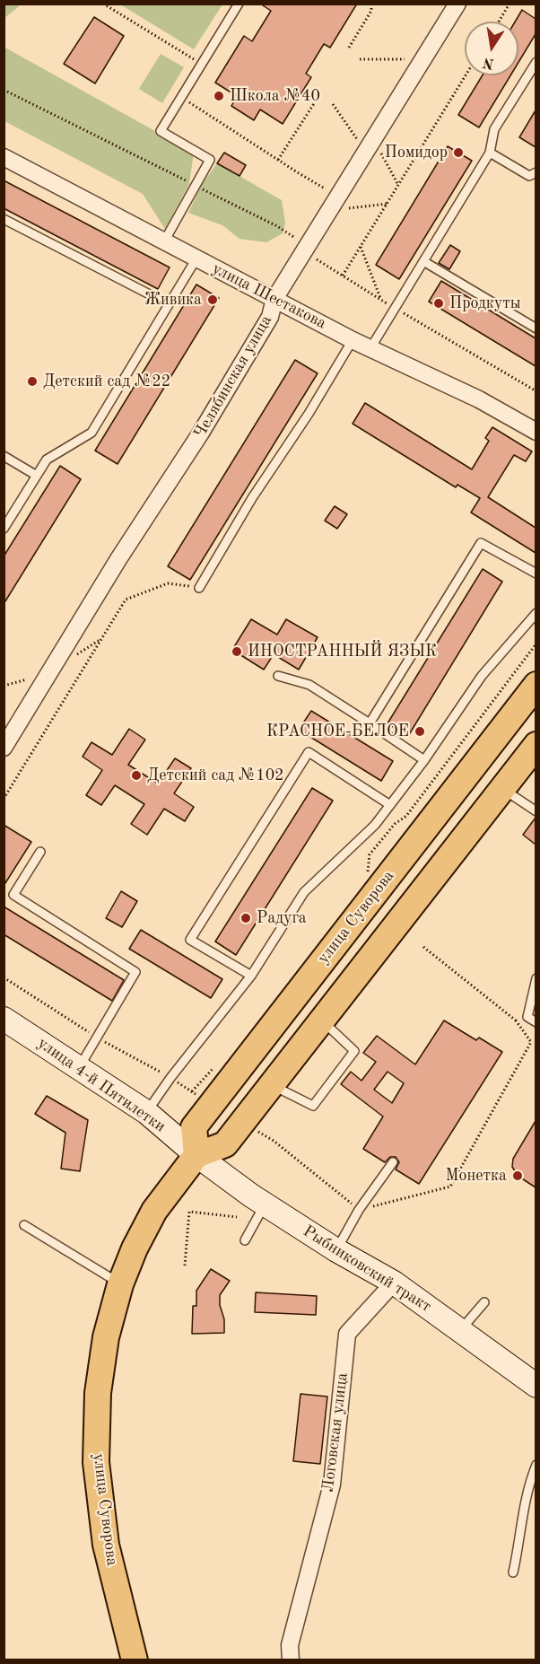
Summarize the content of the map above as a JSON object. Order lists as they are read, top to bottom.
{
  "streets": {
    "main road": ["улица Суворова", "улица 4-й Пятилетки", "Рыбниковский тракт"],
    "street": ["улица Шестакова", "Челябинская улица", "Логовская улица"]
  },
  "crossings": [
    ["улица Шестакова", "Челябинская улица"],
    ["улица Суворова", "улица 4-й Пятилетки"],
    ["улица Суворова", "Рыбниковский тракт"],
    ["улица 4-й Пятилетки", "Рыбниковский тракт"],
    ["Рыбниковский тракт", "Логовская улица"]
  ],
  "places": [
    "Школа №40",
    "Помидор",
    "Живика",
    "Продкуты",
    "Детский сад №22",
    "ИНОСТРАННЫЙ ЯЗЫК",
    "КРАСНОЕ-БЕЛОЕ",
    "Детский сад №102",
    "Радуга",
    "Монетка"
  ],
  "north": "bottom"
}
